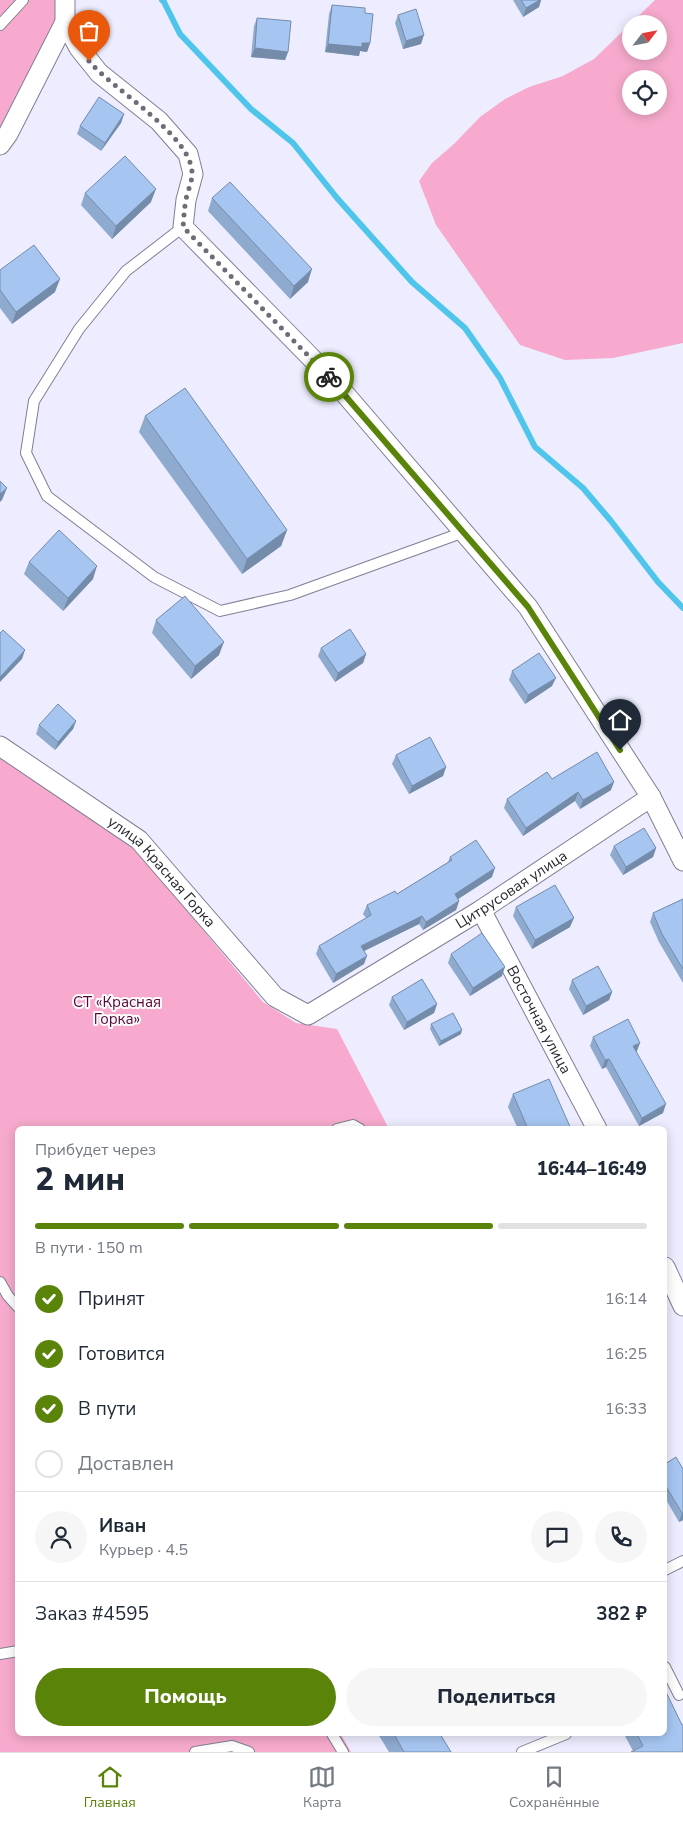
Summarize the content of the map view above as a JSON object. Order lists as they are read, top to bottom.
{
  "streets": {
    "street": ["улица Красная Горка", "Цитрусовая улица", "Восточная улица"]
  },
  "crossings": [
    ["улица Красная Горка", "Цитрусовая улица"],
    ["Цитрусовая улица", "Восточная улица"]
  ],
  "parks": ["СТ «Красная Горка»"],
  "north": "top right",
  "page": {
    "heading": ["2 мин", "Прибудет через", "16:44–16:49"],
    "panel": [
      "Иван",
      "Курьер · 4.5",
      "Заказ #4595",
      "382 ₽"
    ],
    "bar": "В пути · 150 m",
    "list": [
      ["Принят", "16:14"],
      ["Готовится", "16:25"],
      ["В пути", "16:33"],
      "Доставлен"
    ],
    "buttons": ["Помощь", "Поделиться"],
    "tabs": ["Главная", "Карта", "Сохранённые"]
  }
}
